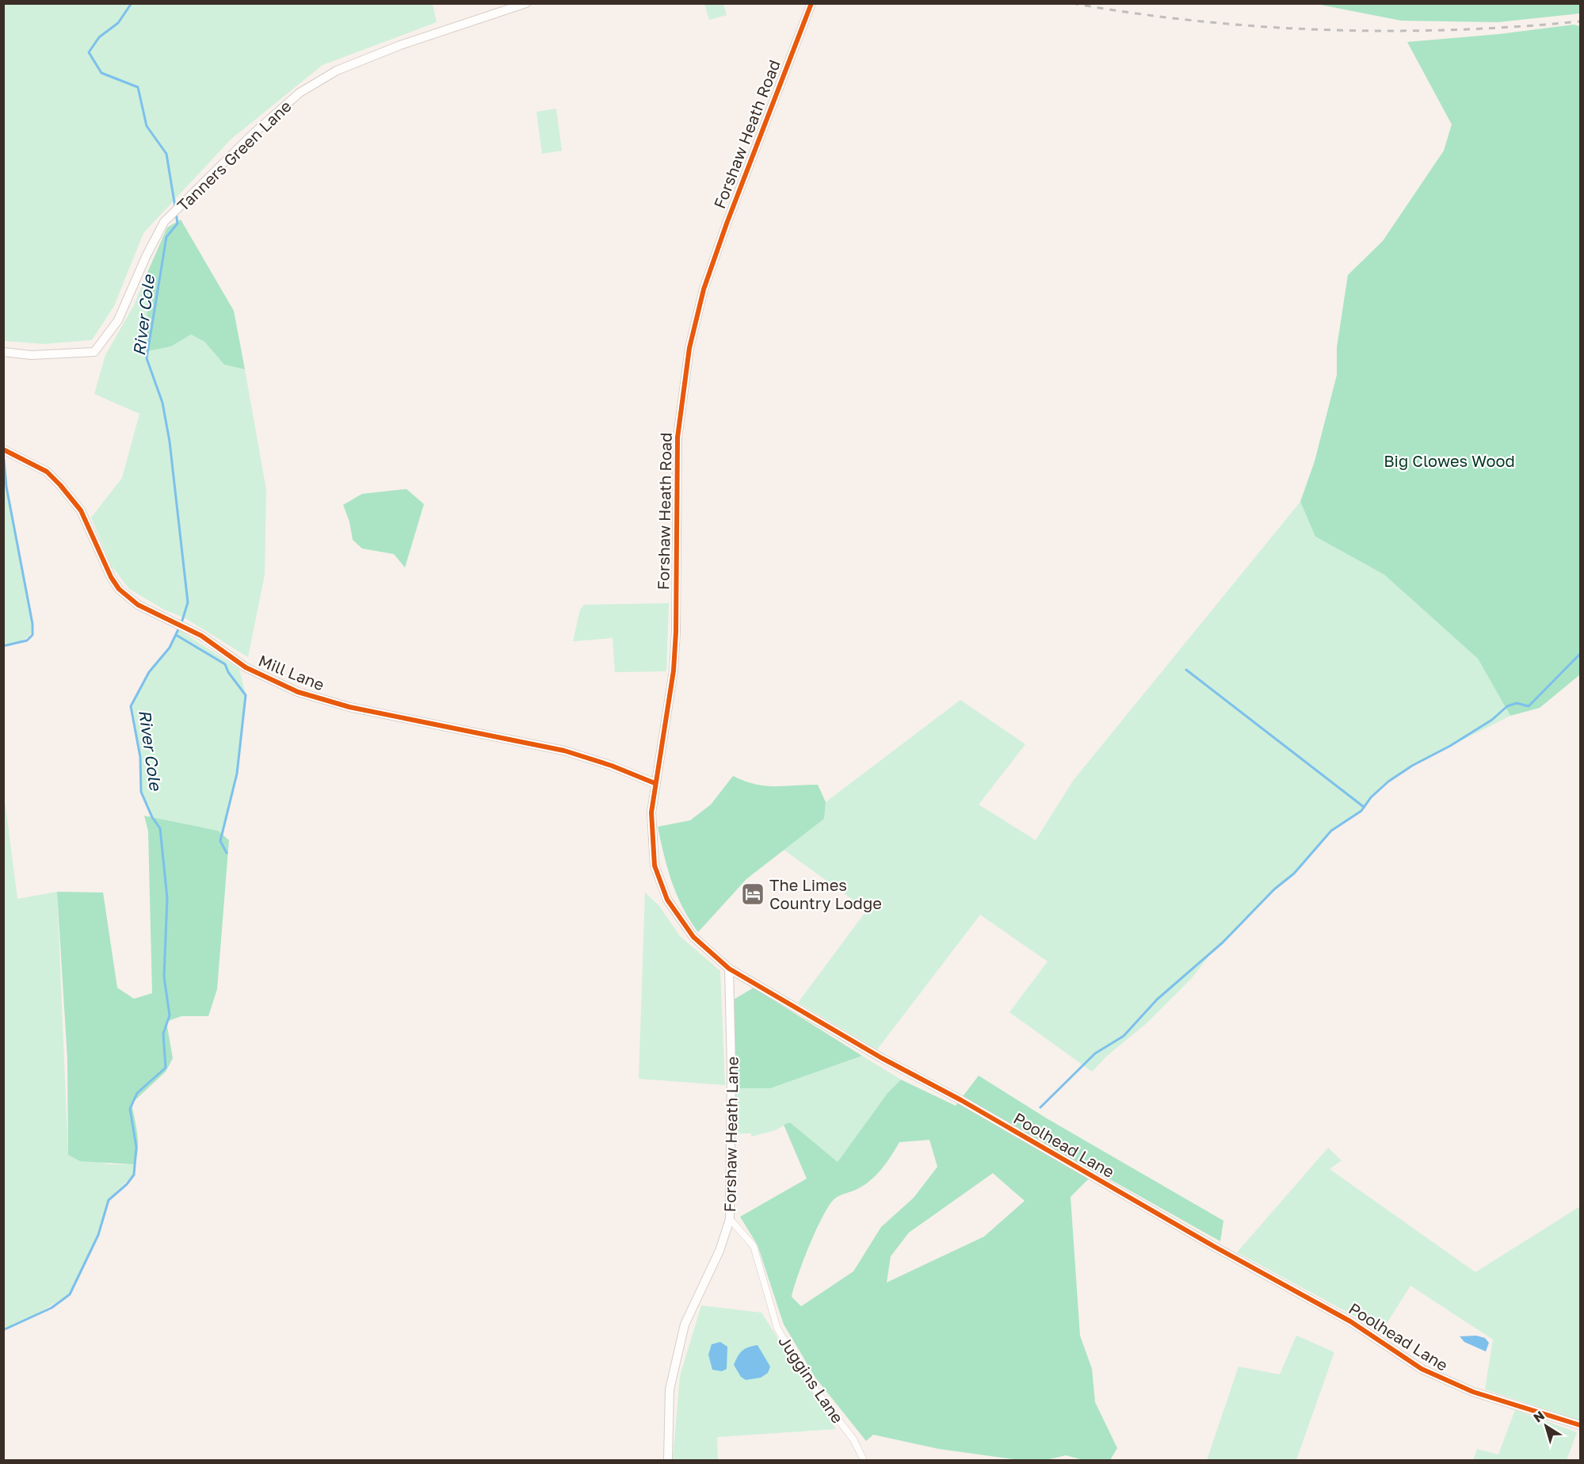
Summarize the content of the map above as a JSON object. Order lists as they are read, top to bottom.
{
  "streets": {
    "street": [
      "Forshaw Heath Road",
      "Tanners Green Lane",
      "Mill Lane",
      "Forshaw Heath Lane",
      "Poolhead Lane",
      "Juggins Lane"
    ]
  },
  "crossings": [
    ["Forshaw Heath Road", "Mill Lane"],
    ["Forshaw Heath Road", "Poolhead Lane"],
    ["Mill Lane", "Poolhead Lane"],
    ["Forshaw Heath Lane", "Poolhead Lane"],
    ["Forshaw Heath Lane", "Juggins Lane"]
  ],
  "water": ["River Cole"],
  "parks": ["Big Clowes Wood"],
  "places": {
    "hotel": ["The Limes Country Lodge"]
  },
  "north": "top left"
}
